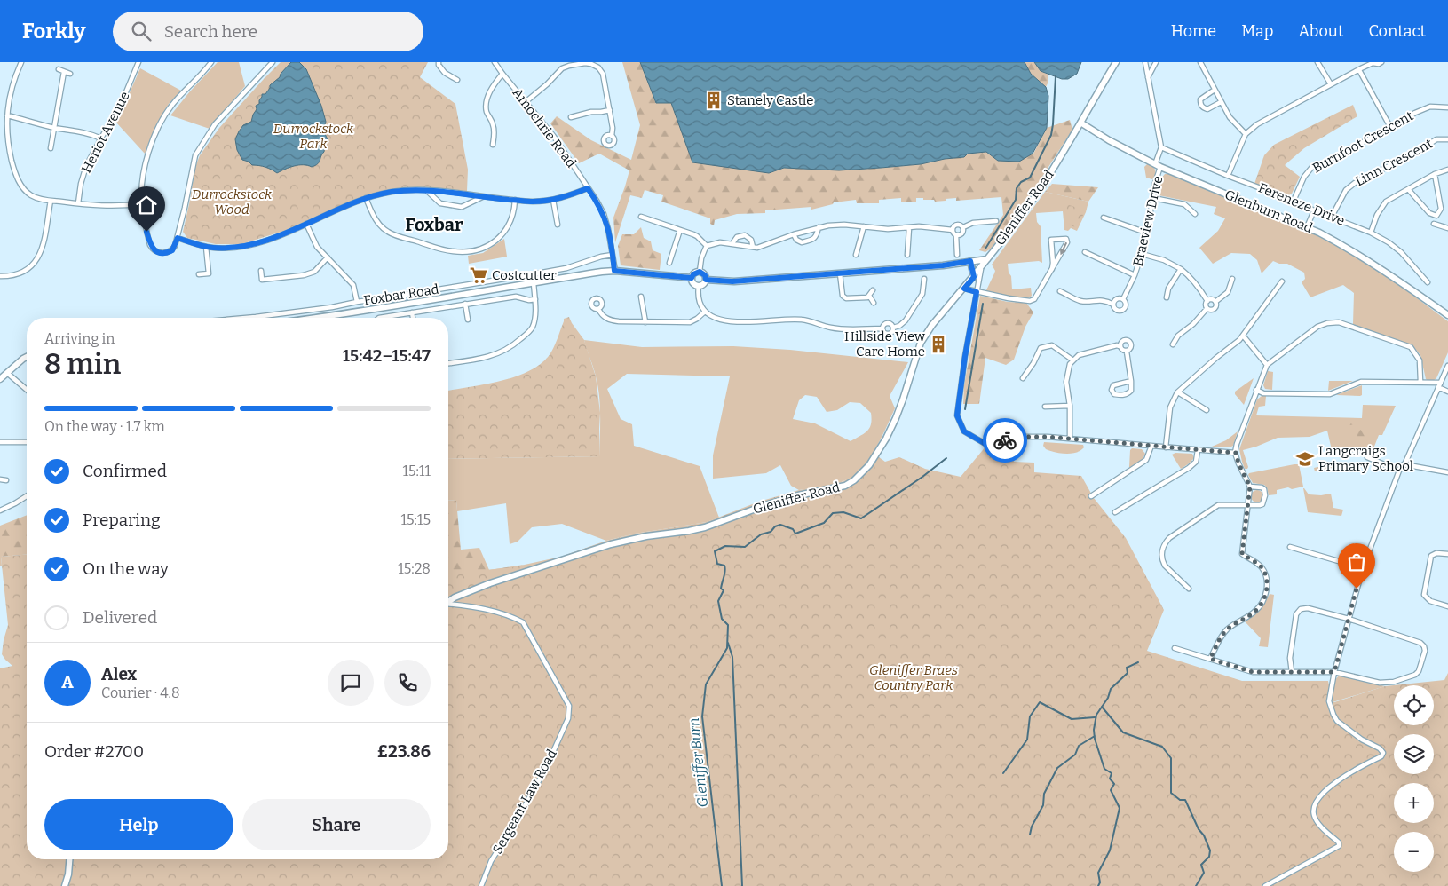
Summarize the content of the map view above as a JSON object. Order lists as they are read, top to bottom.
{
  "streets": {
    "street": [
      "Amochrie Road",
      "Heriot Avenue",
      "Burnfoot Crescent",
      "Linn Crescent",
      "Fereneze Drive",
      "Gleniffer Road",
      "Glenburn Road",
      "Braeview Drive",
      "Foxbar Road",
      "Sergeant Law Road"
    ]
  },
  "crossings": [
    ["Amochrie Road", "Foxbar Road"],
    ["Burnfoot Crescent", "Fereneze Drive"],
    ["Linn Crescent", "Fereneze Drive"],
    ["Gleniffer Road", "Glenburn Road"],
    ["Glenburn Road", "Braeview Drive"]
  ],
  "districts": ["Foxbar"],
  "water": ["Gleniffer Burn"],
  "parks": ["Durrockstock Park", "Durrockstock Wood", "Gleniffer Braes Country Park"],
  "places": {
    "building": ["Stanely Castle", "Hillside View Care Home"],
    "supermarket": ["Costcutter"],
    "school or university": ["Langcraigs Primary School"]
  },
  "page": {
    "header": "Forkly",
    "search": "Search here",
    "nav": [
      "Home",
      "Map",
      "About",
      "Contact"
    ],
    "heading": ["8 min", "Arriving in", "15:42–15:47"],
    "panel": [
      "Alex",
      "Courier · 4.8",
      "Order #2700",
      "£23.86"
    ],
    "bar": "On the way · 1.7 km",
    "list": [
      ["Confirmed", "15:11"],
      ["Preparing", "15:15"],
      ["On the way", "15:28"],
      "Delivered"
    ],
    "round": "A",
    "map_buttons": ["+", "−"],
    "buttons": ["Help", "Share"]
  }
}
